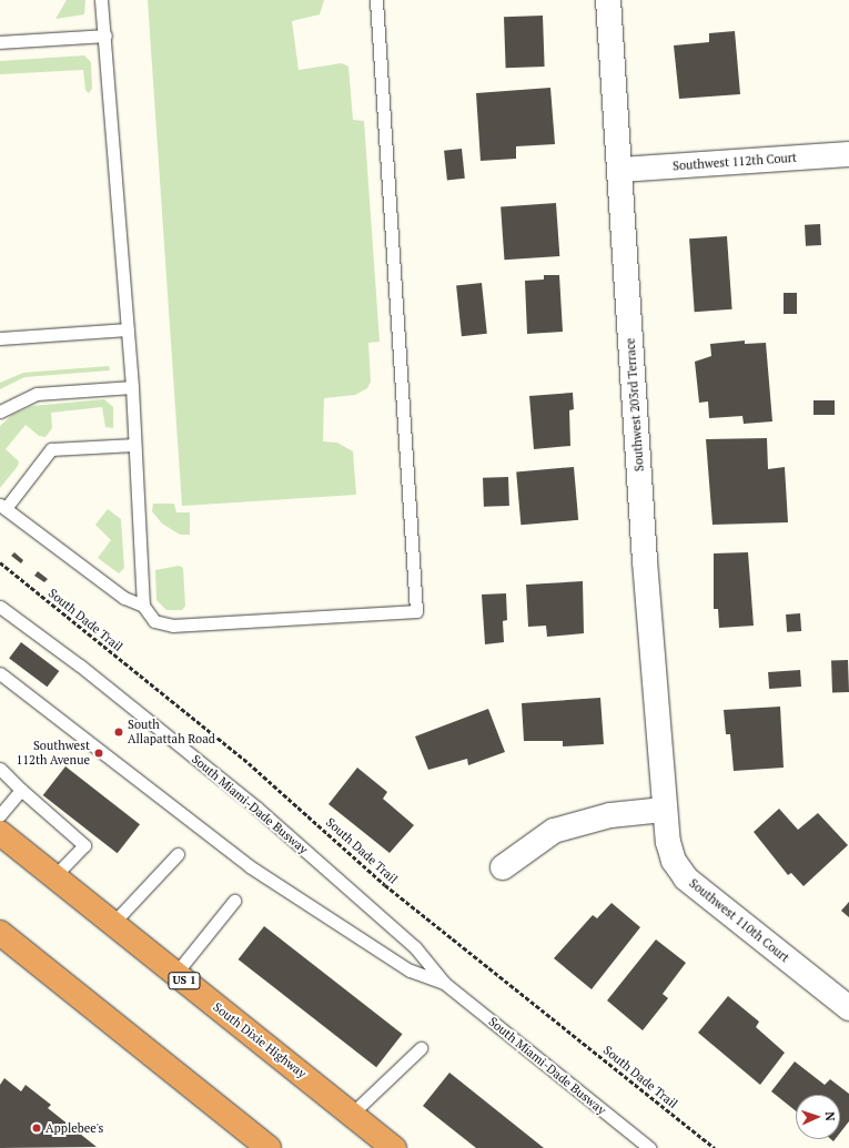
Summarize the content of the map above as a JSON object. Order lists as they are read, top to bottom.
{
  "streets": {
    "highway": ["US 1", "South Dixie Highway"],
    "street": ["Southwest 112th Court", "Southwest 203rd Terrace", "Southwest 110th Court"],
    "lane": ["South Miami-Dade Busway"],
    "path": ["South Dade Trail"]
  },
  "crossings": [
    ["Southwest 112th Court", "Southwest 203rd Terrace"],
    ["Southwest 203rd Terrace", "Southwest 110th Court"]
  ],
  "places": ["South Allapattah Road", "Southwest 112th Avenue", "Applebee's"],
  "north": "right"
}
